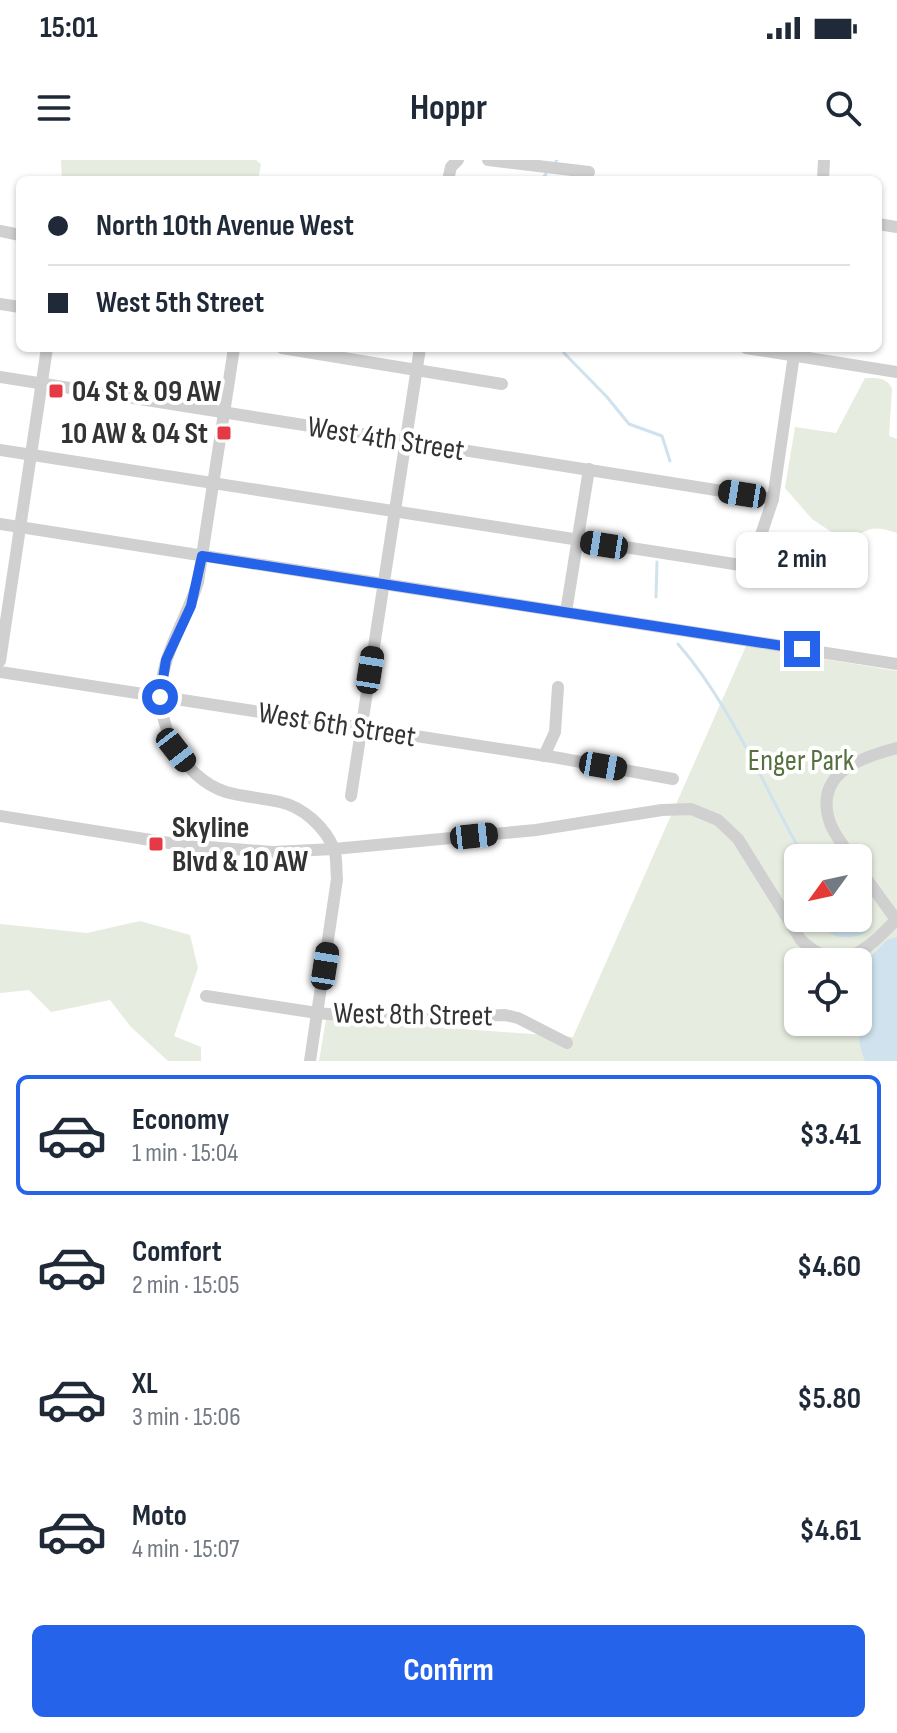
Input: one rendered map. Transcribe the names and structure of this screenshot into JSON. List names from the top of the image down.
{
  "streets": {
    "street": ["West 4th Street", "West 6th Street", "West 8th Street"]
  },
  "parks": ["Enger Park"],
  "places": {
    "transit": ["04 St & 09 AW", "10 AW & 04 St", "Skyline Blvd & 10 AW"]
  },
  "north": "bottom left",
  "page": {
    "status": "15:01",
    "header": "Hoppr",
    "banner": ["North 10th Avenue West", "West 5th Street"],
    "bubble": "2 min",
    "list": [
      {
        "name": "Economy",
        "note": "1 min · 15:04",
        "value": "$3.41"
      },
      {
        "name": "Comfort",
        "note": "2 min · 15:05",
        "value": "$4.60"
      },
      {
        "name": "XL",
        "note": "3 min · 15:06",
        "value": "$5.80"
      },
      {
        "name": "Moto",
        "note": "4 min · 15:07",
        "value": "$4.61"
      }
    ],
    "buttons": "Confirm"
  }
}
